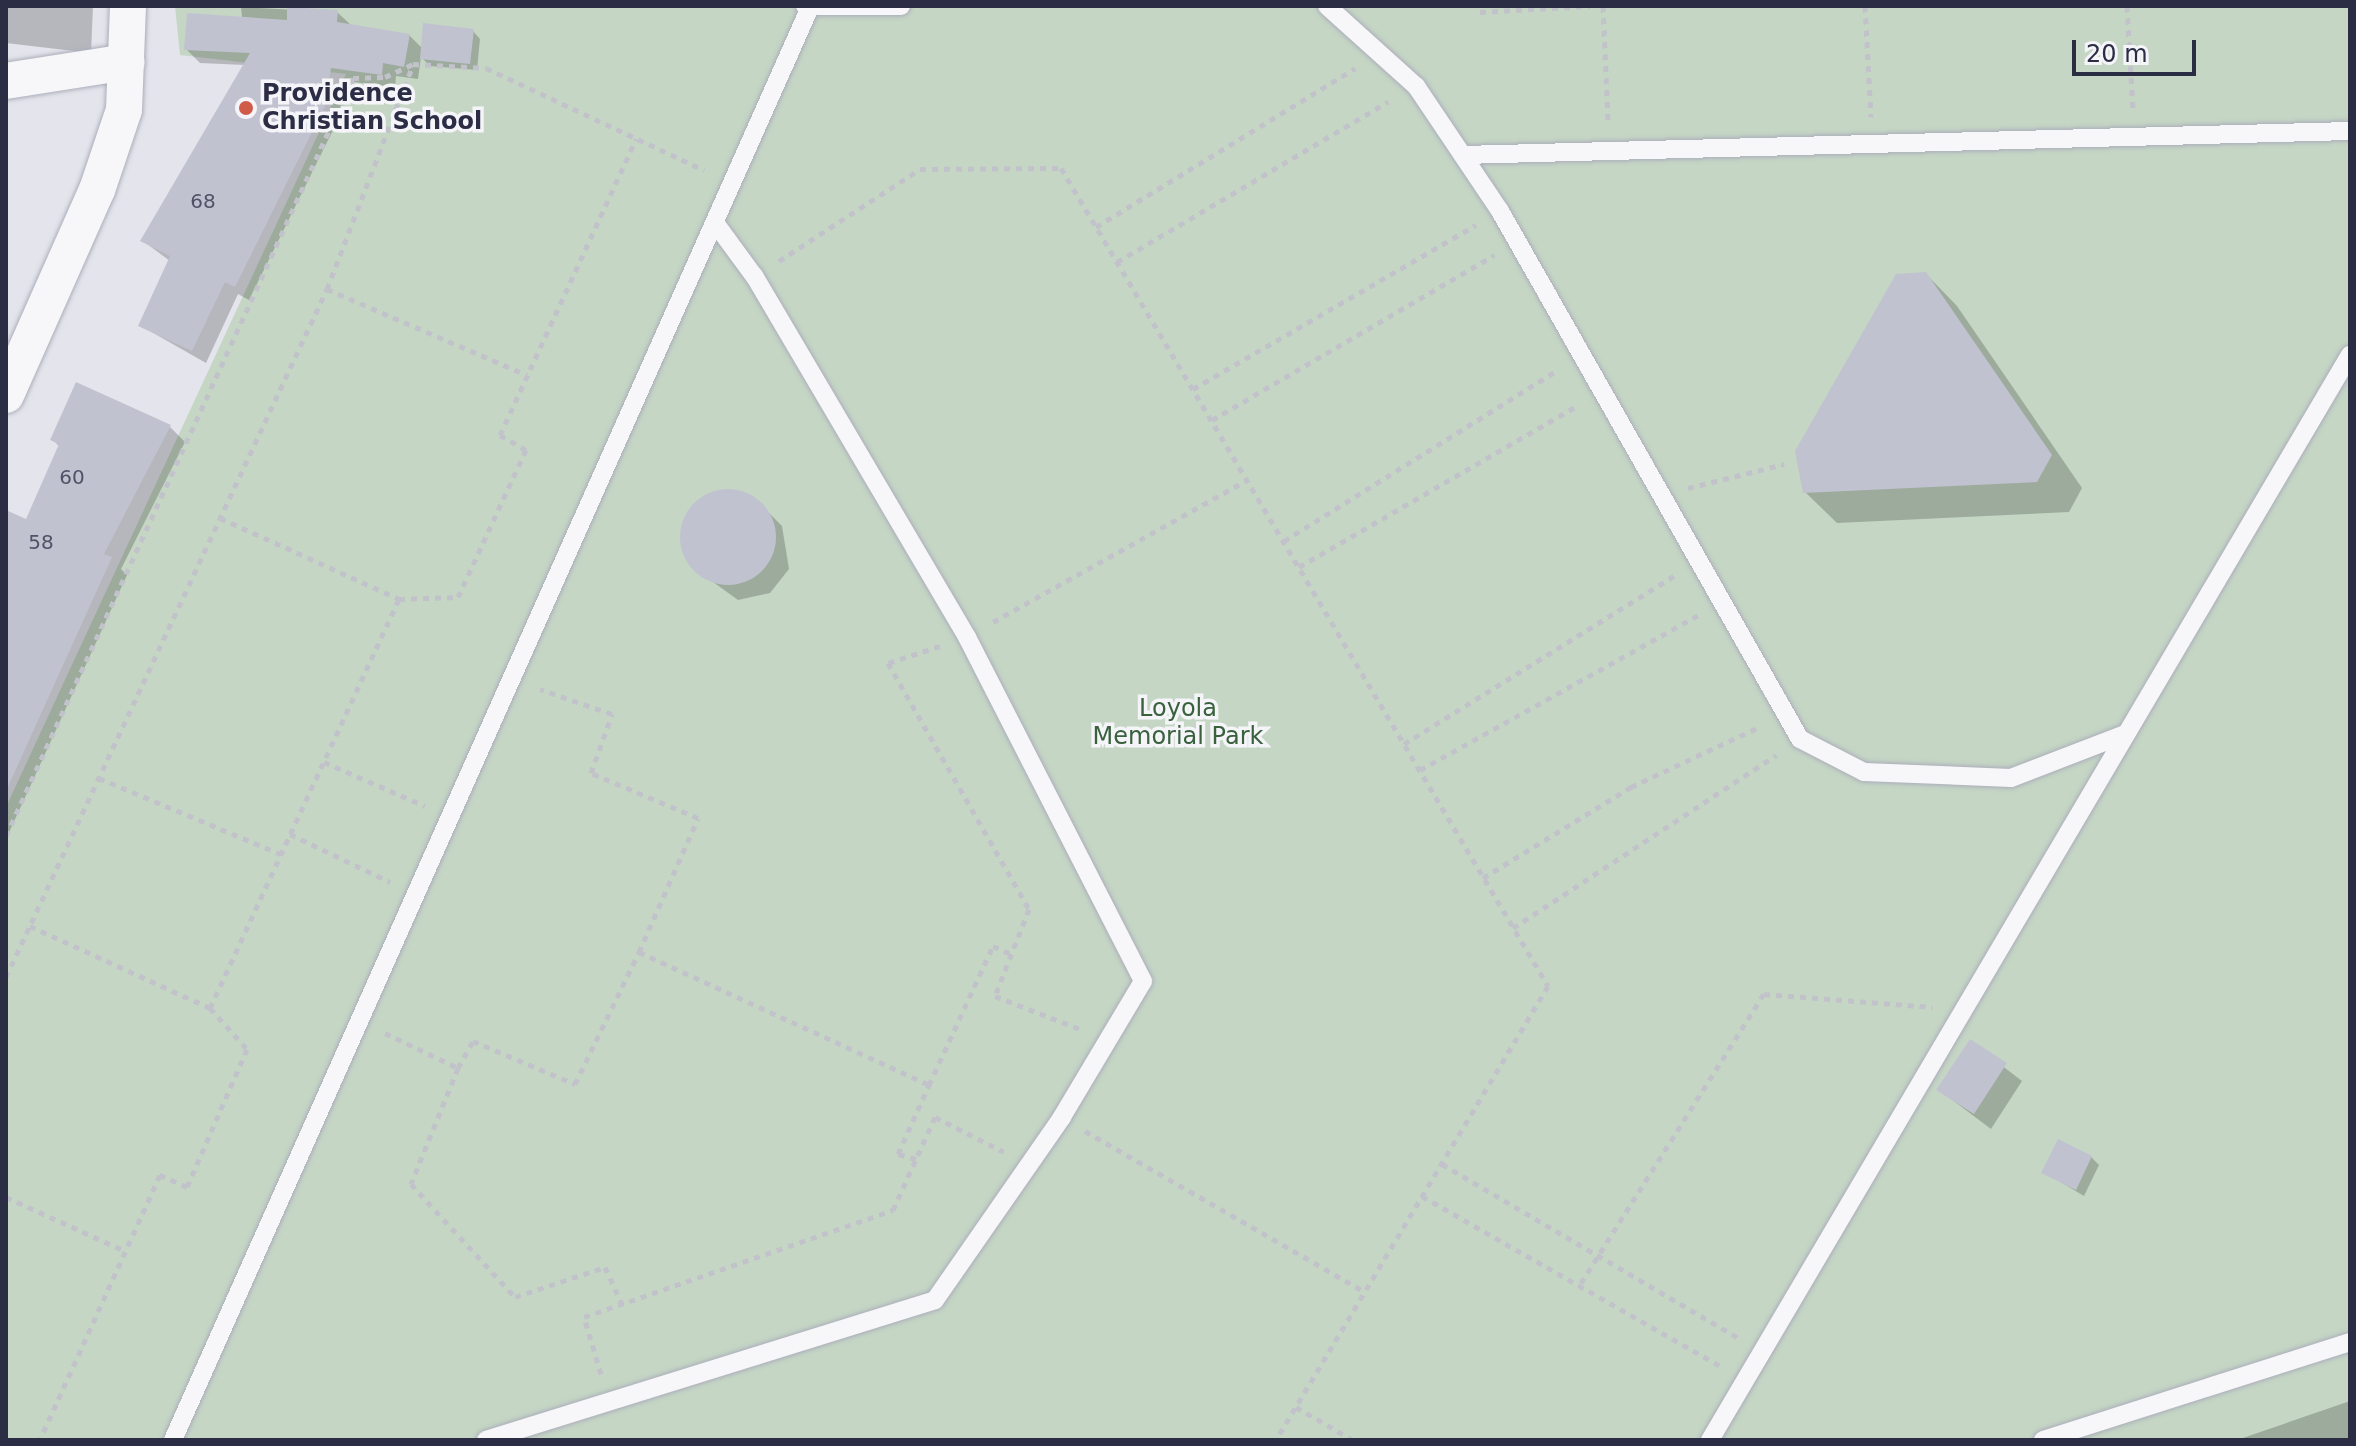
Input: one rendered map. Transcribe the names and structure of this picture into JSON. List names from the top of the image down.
{
  "parks": ["Loyola Memorial Park"],
  "places": ["Providence Christian School"],
  "house_numbers": ["68", "60", "58"],
  "scale_bar": "20 m"
}
